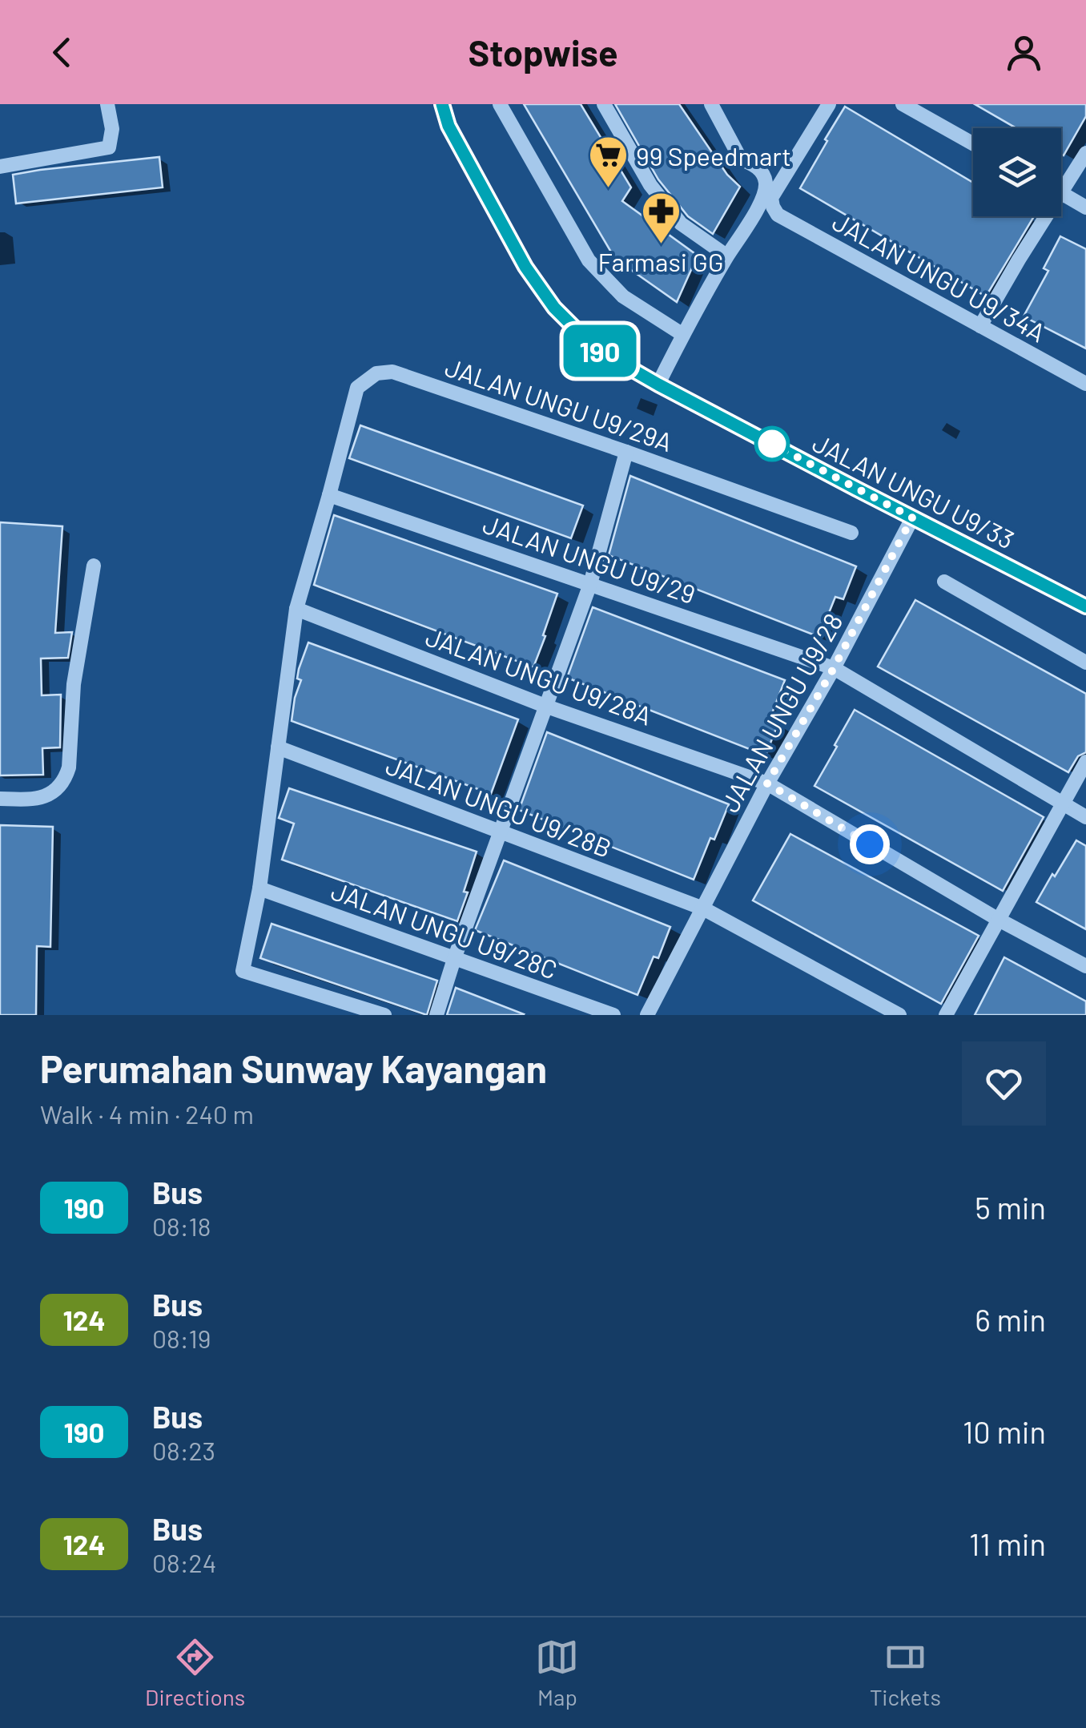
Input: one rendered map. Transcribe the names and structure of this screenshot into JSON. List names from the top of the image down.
{
  "streets": {
    "street": [
      "JALAN UNGU U9/34A",
      "JALAN UNGU U9/29A",
      "JALAN UNGU U9/33",
      "JALAN UNGU U9/29",
      "JALAN UNGU U9/28A",
      "JALAN UNGU U9/28",
      "JALAN UNGU U9/28B",
      "JALAN UNGU U9/28C"
    ]
  },
  "crossings": [
    ["JALAN UNGU U9/29A", "JALAN UNGU U9/29"],
    ["JALAN UNGU U9/29A", "JALAN UNGU U9/28A"],
    ["JALAN UNGU U9/29A", "JALAN UNGU U9/28B"],
    ["JALAN UNGU U9/29A", "JALAN UNGU U9/28C"],
    ["JALAN UNGU U9/33", "JALAN UNGU U9/28"],
    ["JALAN UNGU U9/29", "JALAN UNGU U9/28"],
    ["JALAN UNGU U9/28A", "JALAN UNGU U9/28"],
    ["JALAN UNGU U9/28", "JALAN UNGU U9/28B"]
  ],
  "places": {
    "supermarket": ["99 Speedmart"],
    "pharmacy": ["Farmasi GG"]
  },
  "lines": ["bus line 190"],
  "page": {
    "header": "Stopwise",
    "on_map": "190",
    "heading": ["Perumahan Sunway Kayangan", "Walk · 4 min · 240 m"],
    "list": [
      {
        "mark": "190",
        "name": "Bus",
        "note": "08:18",
        "value": "5 min"
      },
      {
        "mark": "124",
        "name": "Bus",
        "note": "08:19",
        "value": "6 min"
      },
      {
        "mark": "190",
        "name": "Bus",
        "note": "08:23",
        "value": "10 min"
      },
      {
        "mark": "124",
        "name": "Bus",
        "note": "08:24",
        "value": "11 min"
      }
    ],
    "tabs": ["Directions", "Map", "Tickets"]
  }
}
